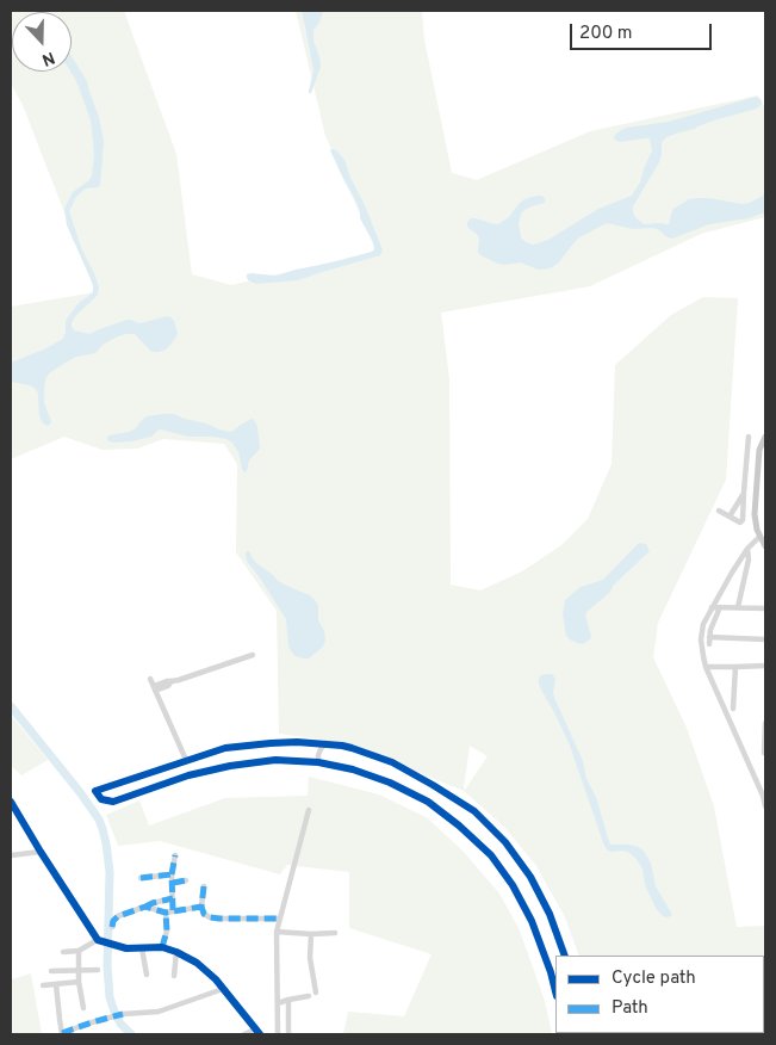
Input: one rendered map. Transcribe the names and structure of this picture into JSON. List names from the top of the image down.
{
  "legend": ["Cycle path", "Path"],
  "scale_bar": "200 m",
  "north": "bottom"
}
